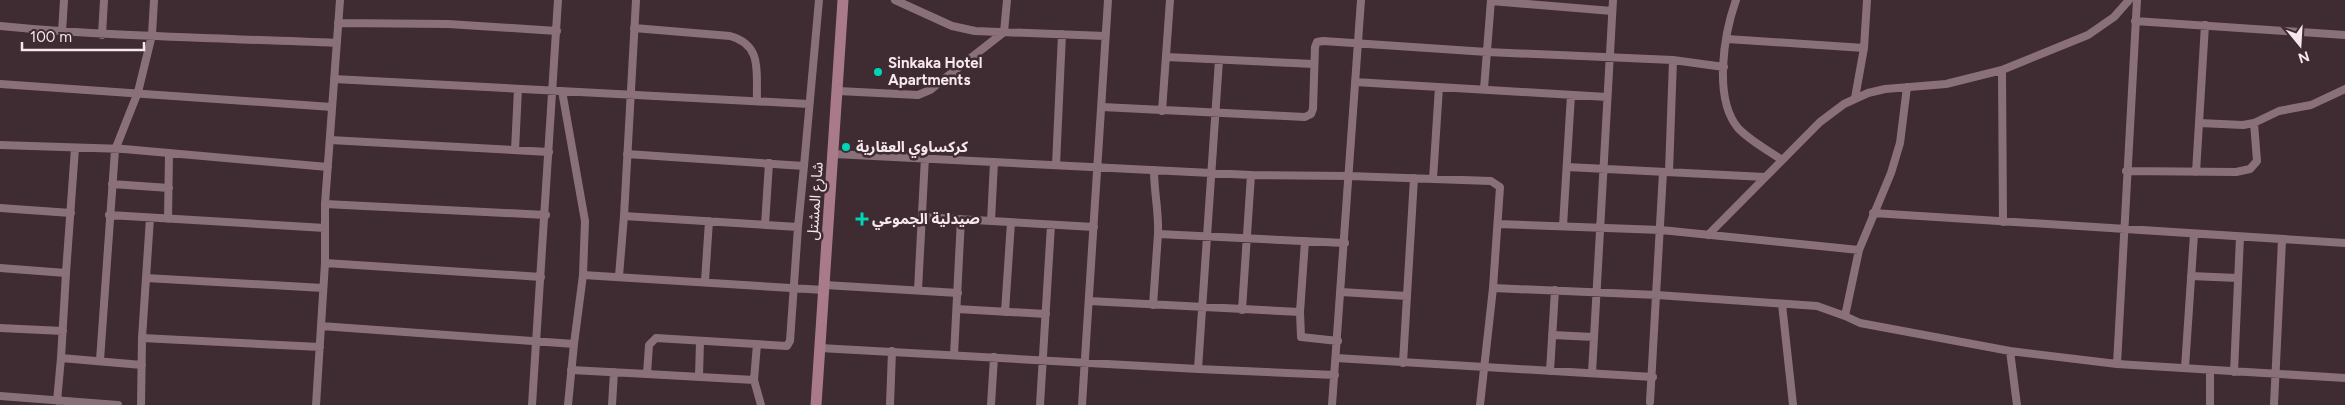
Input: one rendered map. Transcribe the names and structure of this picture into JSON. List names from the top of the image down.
{
  "streets": {
    "street": ["شارع المشتل"]
  },
  "places": {
    "other": ["Sinkaka Hotel Apartments", "كركساوي العقارية"],
    "health": ["صيدلية الجموعي"]
  },
  "scale_bar": "100 m",
  "north": "bottom"
}
